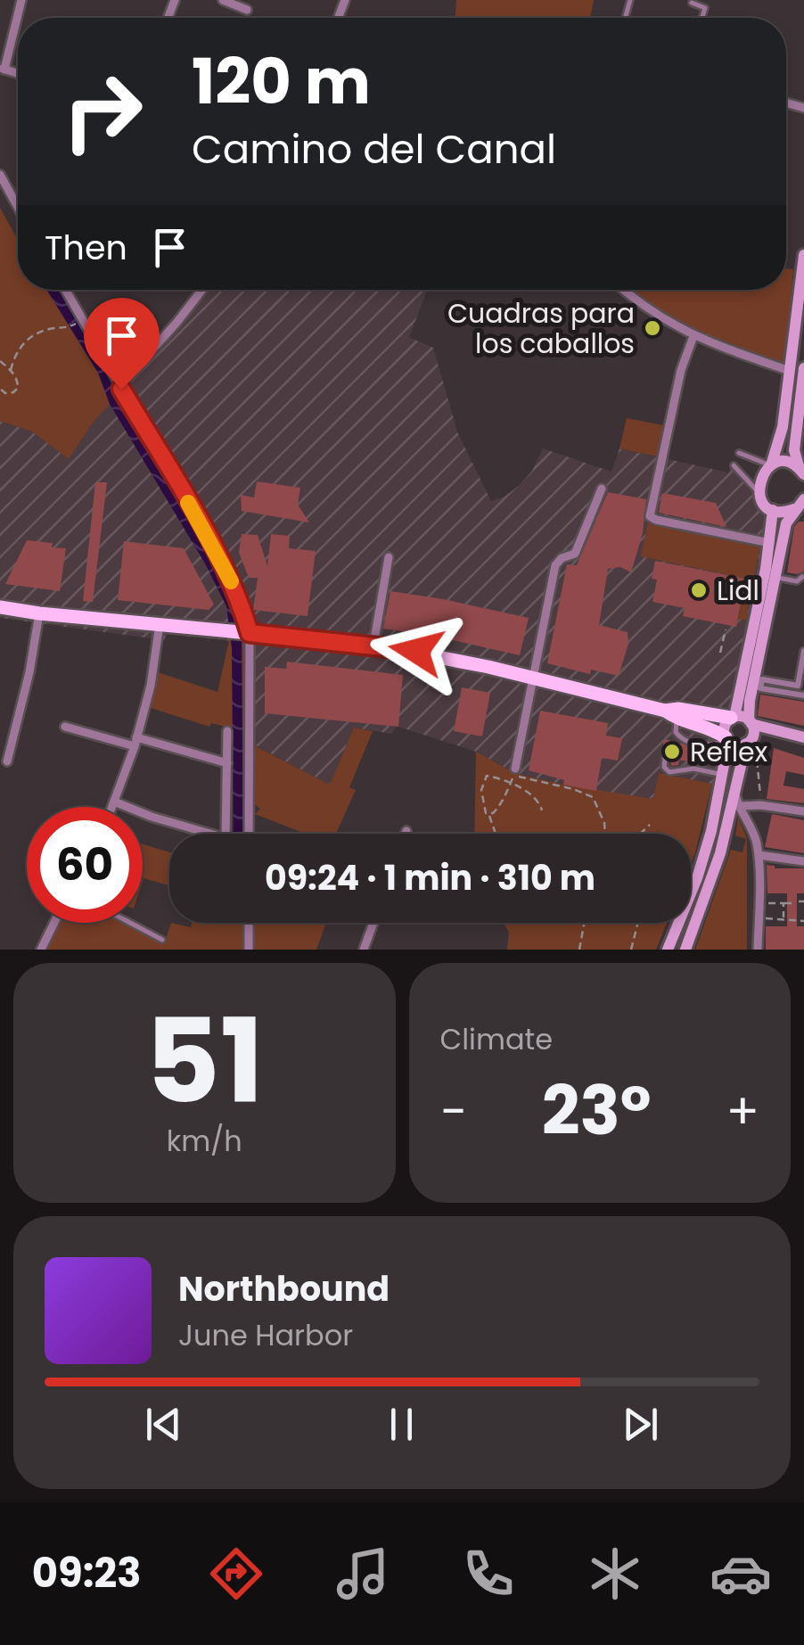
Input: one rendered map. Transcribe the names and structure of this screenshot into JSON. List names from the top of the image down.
{
  "places": ["Cuadras para los caballos", "Lidl", "Reflex"],
  "page": {
    "turn": ["120 m", "Camino del Canal"],
    "then": "Then",
    "limit": "60",
    "trip": "09:24 · 1 min · 310 m",
    "tile": [
      ["51", "km/h"],
      "Climate"
    ],
    "heat": ["−", "23°", "+"],
    "song": ["Northbound", "June Harbor"],
    "tabs": "09:23"
  }
}
